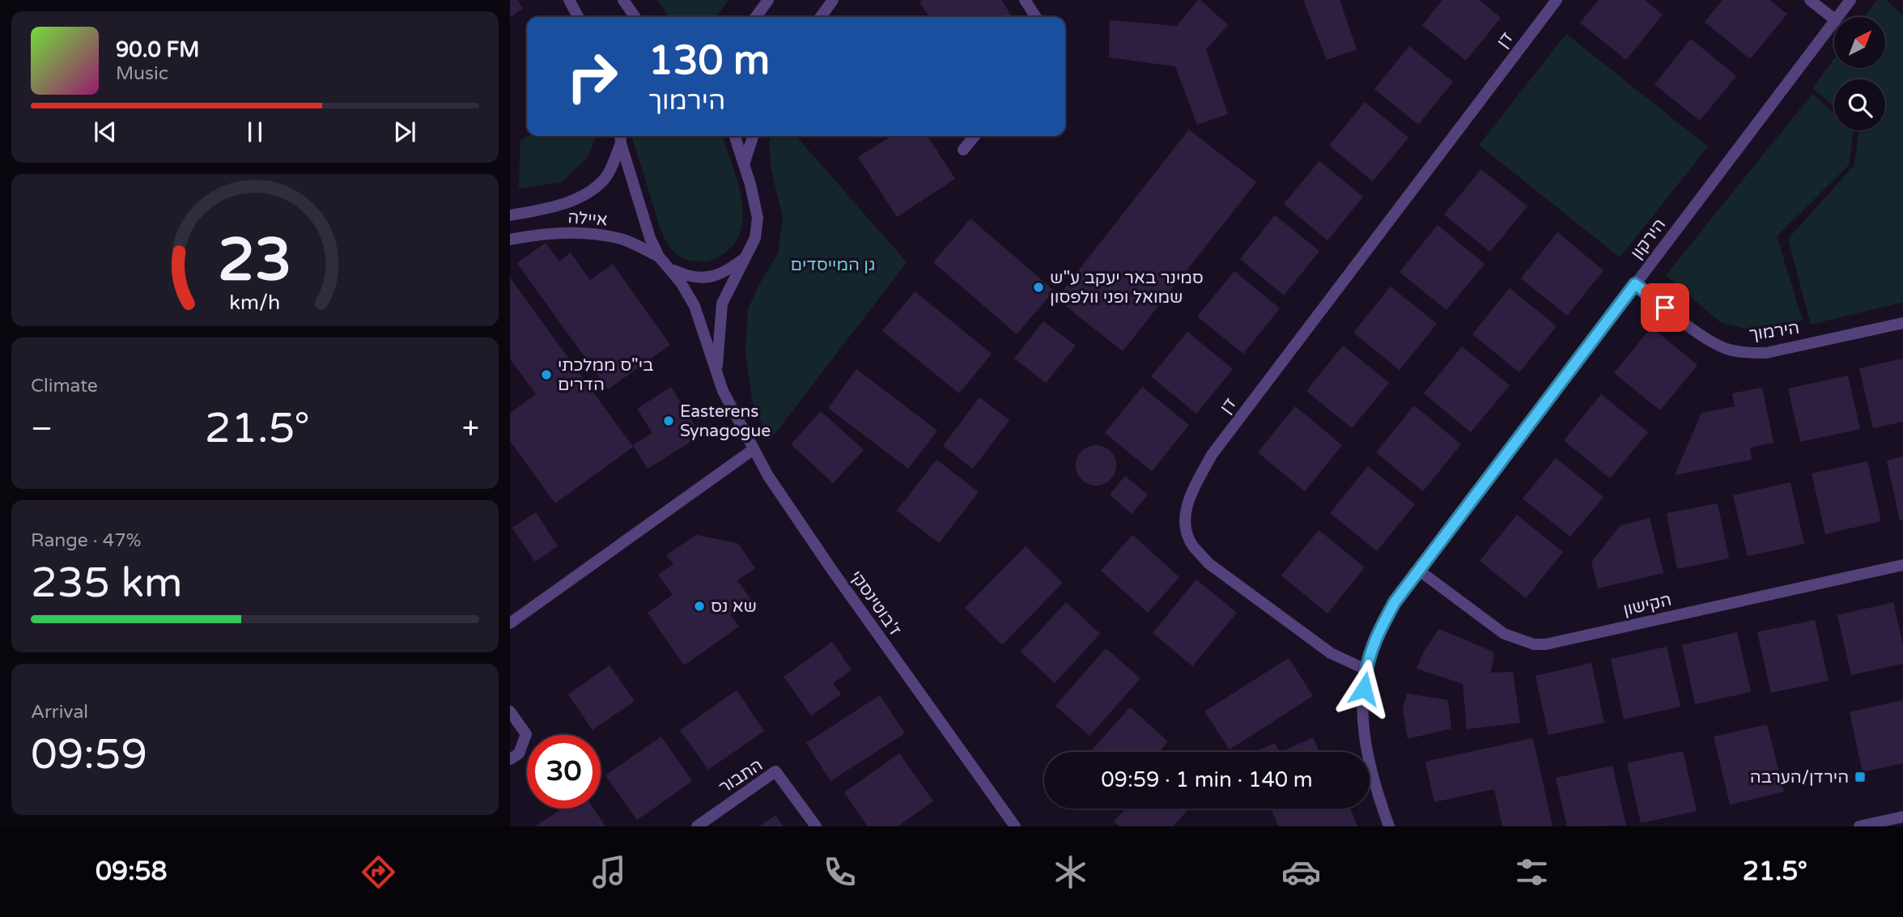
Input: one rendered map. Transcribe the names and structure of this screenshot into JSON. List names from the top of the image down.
{
  "streets": {
    "street": [
      "דן",
      "איילה",
      "הירקון",
      "הירמוך",
      "ז'בוטינסקי",
      "הקישון",
      "התבור"
    ]
  },
  "crossings": [
    ["דן", "הירקון"],
    ["איילה", "ז'בוטינסקי"],
    ["הירקון", "הירמוך"],
    ["הירקון", "הקישון"]
  ],
  "parks": ["גן המייסדים"],
  "places": {
    "other": [
      "סמינר באר יעקב ע\"ש שמואל ופני וולפסון",
      "בי\"ס ממלכתי הדרים",
      "Easterens Synagogue",
      "שא נס"
    ],
    "transit": ["הירדן/הערבה"]
  },
  "north": "top right",
  "page": {
    "turn": ["130 m", "הירמוך"],
    "song": ["90.0 FM", "Music"],
    "tile": [
      "Climate",
      ["Range · 47%", "235 km"],
      ["Arrival", "09:59"]
    ],
    "heat": ["−", "21.5°", "+"],
    "limit": "30",
    "trip": "09:59 · 1 min · 140 m",
    "tabs": ["09:58", "21.5°"],
    "gauge": ["23", "km/h"]
  }
}
